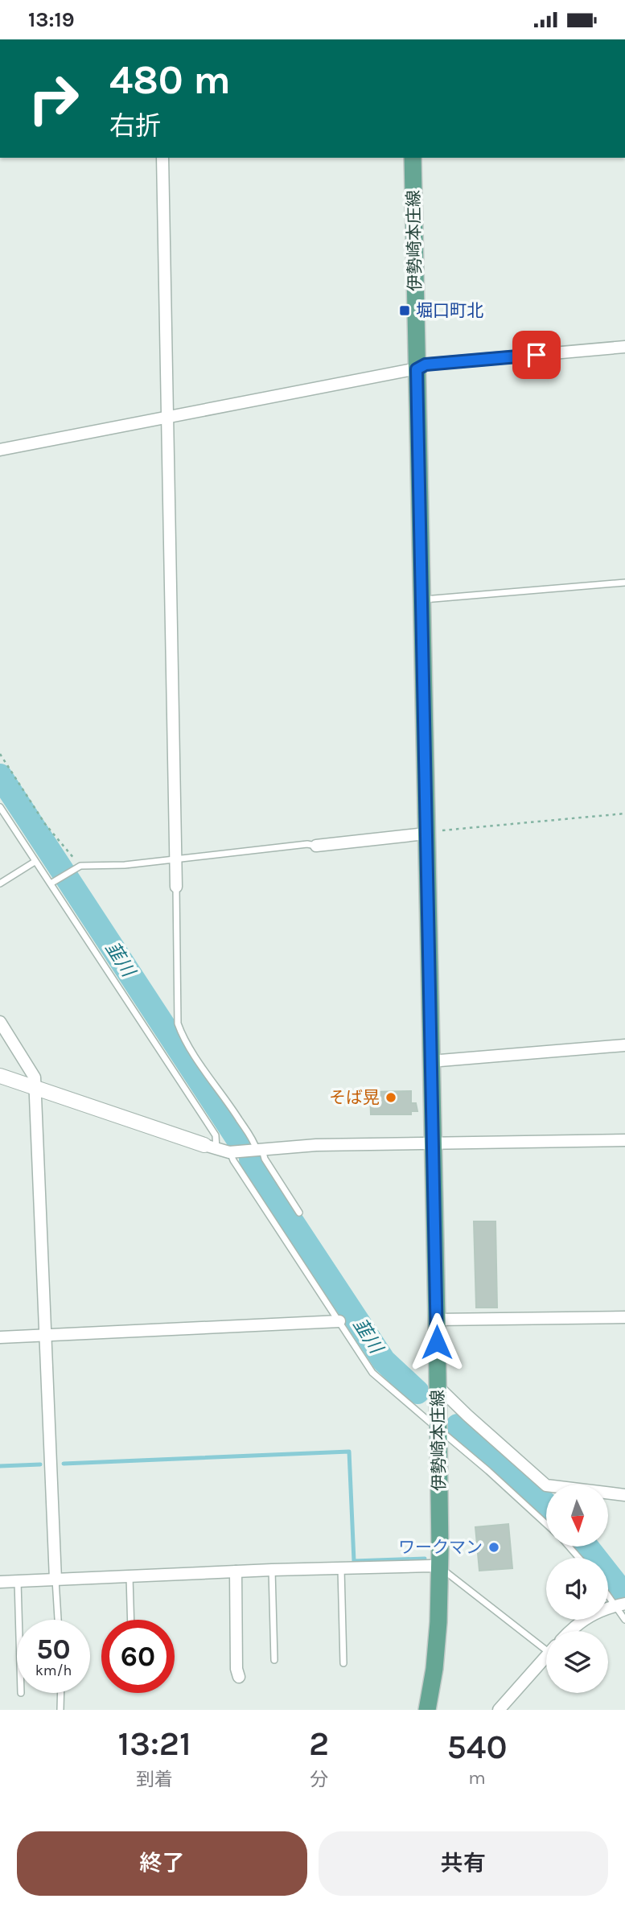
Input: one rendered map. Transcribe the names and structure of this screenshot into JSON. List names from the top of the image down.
{
  "streets": {
    "main road": ["伊勢崎本庄線"]
  },
  "water": ["韮川"],
  "places": {
    "transit": ["堀口町北"],
    "other": ["そば晃", "ワークマン"]
  },
  "north": "bottom",
  "page": {
    "status": "13:19",
    "turn": ["480 m", "右折"],
    "speed": "50 km/h",
    "limit": "60",
    "eta": [
      "13:21",
      "到着",
      "2",
      "分",
      "540",
      "m"
    ],
    "buttons": ["終了", "共有"]
  }
}
